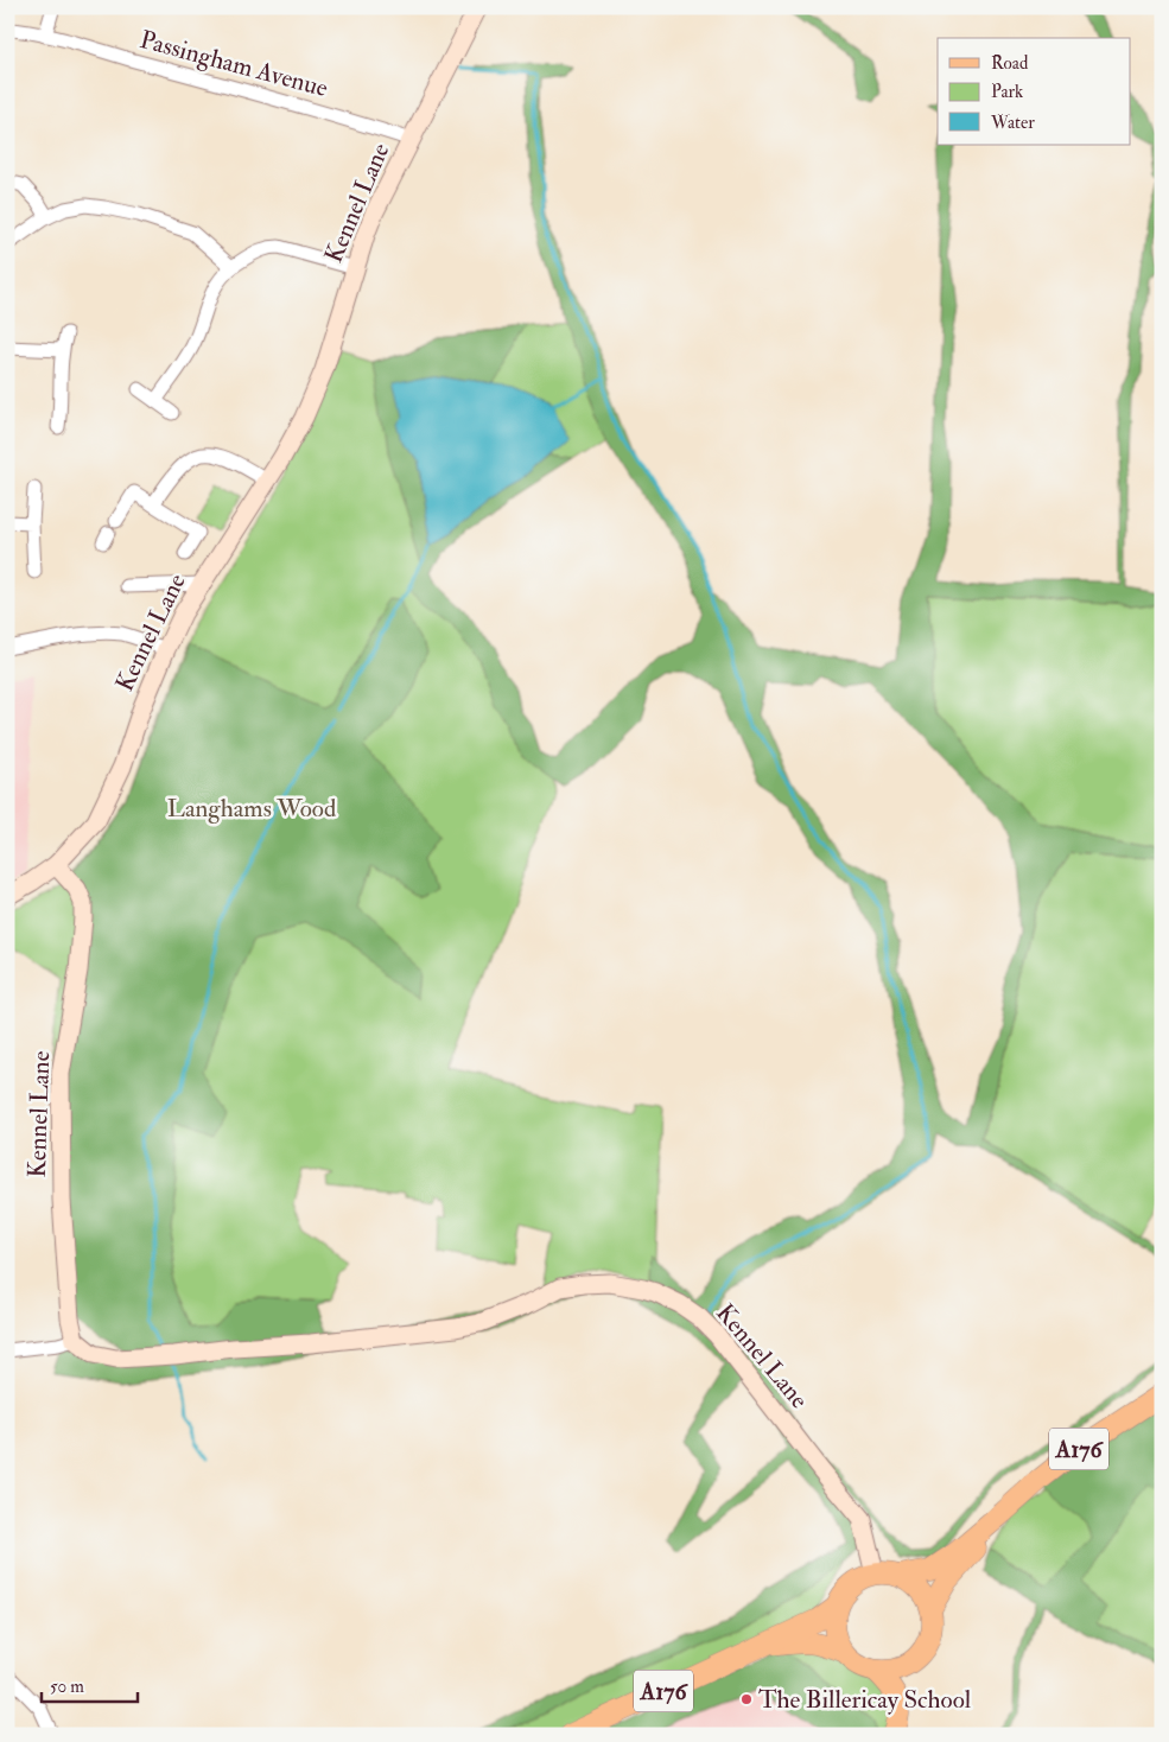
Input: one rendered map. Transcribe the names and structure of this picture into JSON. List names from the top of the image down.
{
  "streets": {
    "main road": ["A176"],
    "street": ["Passingham Avenue", "Kennel Lane"]
  },
  "crossings": [
    ["Passingham Avenue", "Kennel Lane"],
    ["Kennel Lane", "A176"]
  ],
  "parks": ["Langhams Wood"],
  "places": ["The Billericay School"],
  "legend": ["Road", "Park", "Water"],
  "scale_bar": "50 m"
}
